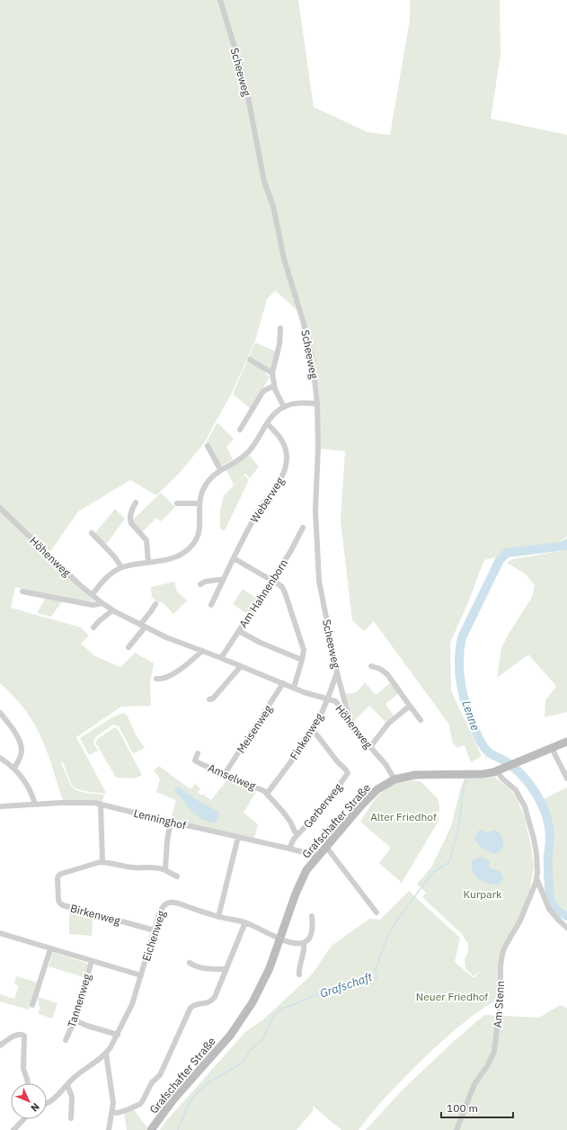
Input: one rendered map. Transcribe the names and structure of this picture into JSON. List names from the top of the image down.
{
  "streets": {
    "street": [
      "Scheeweg",
      "Weberweg",
      "Höhenweg",
      "Am Hahnenborn",
      "Meisenweg",
      "Finkenweg",
      "Amselweg",
      "Gerberweg",
      "Lenninghof",
      "Grafschafter Straße",
      "Birkenweg",
      "Eichenweg",
      "Tannenweg",
      "Am Stenn"
    ]
  },
  "crossings": [
    ["Scheeweg", "Höhenweg"],
    ["Scheeweg", "Finkenweg"],
    ["Höhenweg", "Am Hahnenborn"],
    ["Höhenweg", "Meisenweg"],
    ["Höhenweg", "Finkenweg"],
    ["Höhenweg", "Grafschafter Straße"],
    ["Meisenweg", "Amselweg"],
    ["Finkenweg", "Amselweg"],
    ["Finkenweg", "Gerberweg"],
    ["Amselweg", "Gerberweg"],
    ["Gerberweg", "Lenninghof"],
    ["Lenninghof", "Grafschafter Straße"],
    ["Grafschafter Straße", "Eichenweg"],
    ["Grafschafter Straße", "Am Stenn"],
    ["Birkenweg", "Eichenweg"],
    ["Eichenweg", "Tannenweg"]
  ],
  "water": ["Lenne", "Grafschaft"],
  "parks": ["Alter Friedhof", "Kurpark", "Neuer Friedhof"],
  "scale_bar": "100 m",
  "north": "bottom right"
}
